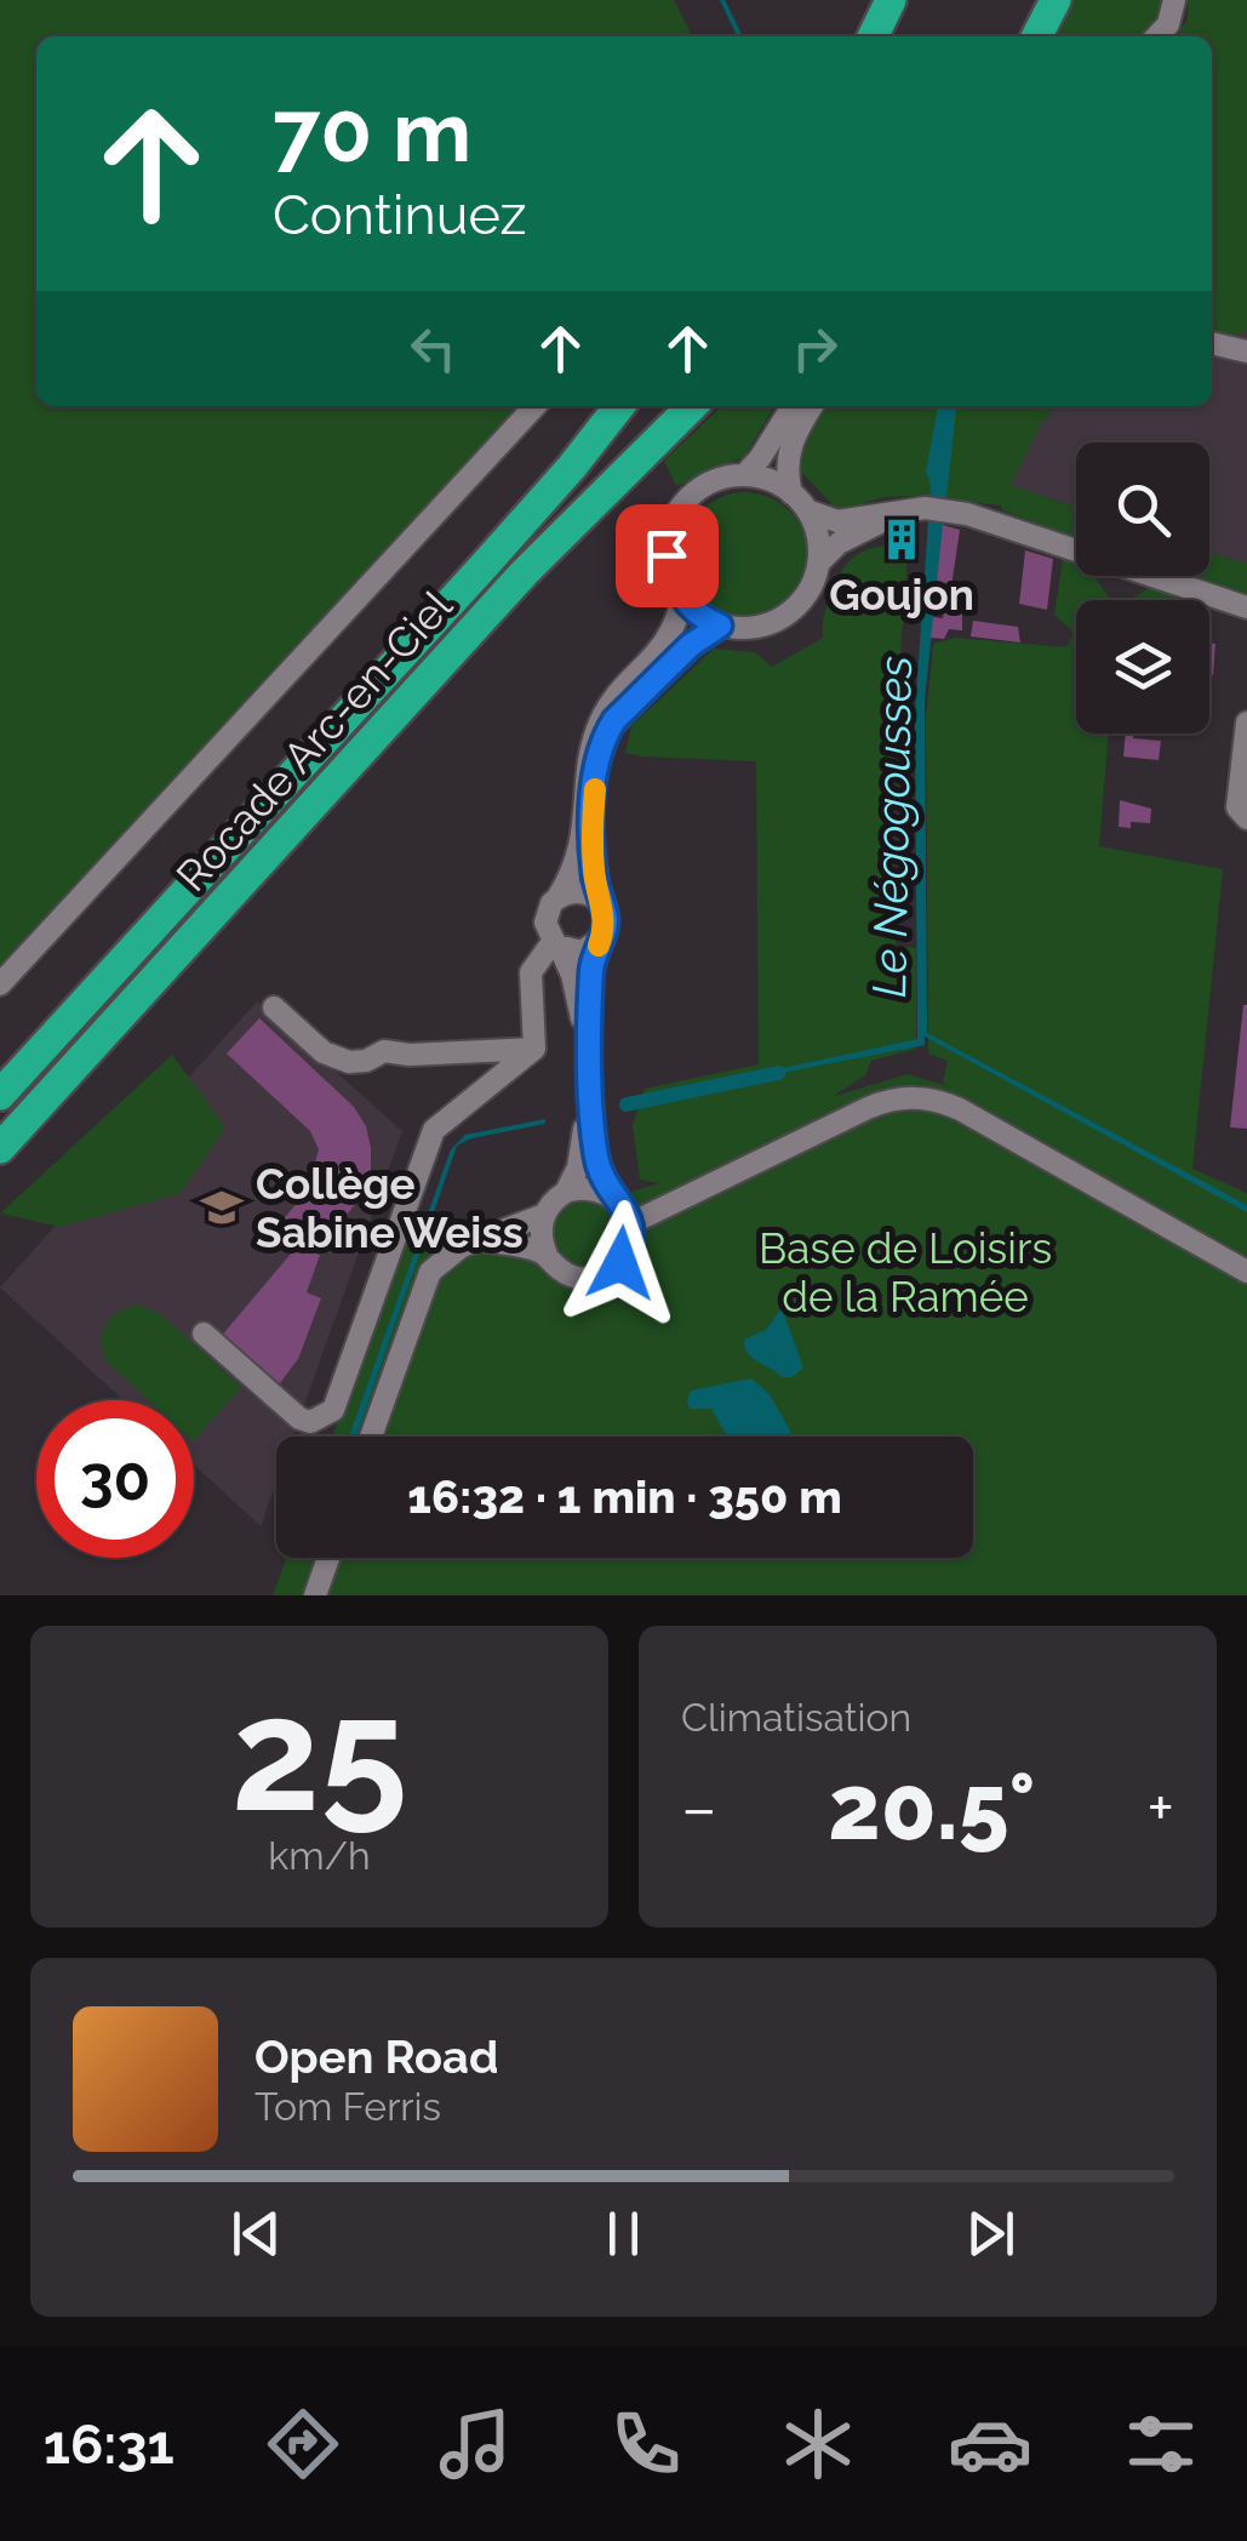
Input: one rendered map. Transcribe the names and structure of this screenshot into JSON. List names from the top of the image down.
{
  "streets": {
    "highway": ["Rocade Arc-en-Ciel"]
  },
  "water": ["Le Négogousses"],
  "parks": ["Base de Loisirs de la Ramée"],
  "places": {
    "building": ["Goujon"],
    "school or university": ["Collège Sabine Weiss"]
  },
  "page": {
    "turn": ["70 m", "Continuez"],
    "limit": "30",
    "trip": "16:32 · 1 min · 350 m",
    "tile": [
      ["25", "km/h"],
      "Climatisation"
    ],
    "heat": ["−", "20.5°", "+"],
    "song": ["Open Road", "Tom Ferris"],
    "tabs": "16:31"
  }
}
